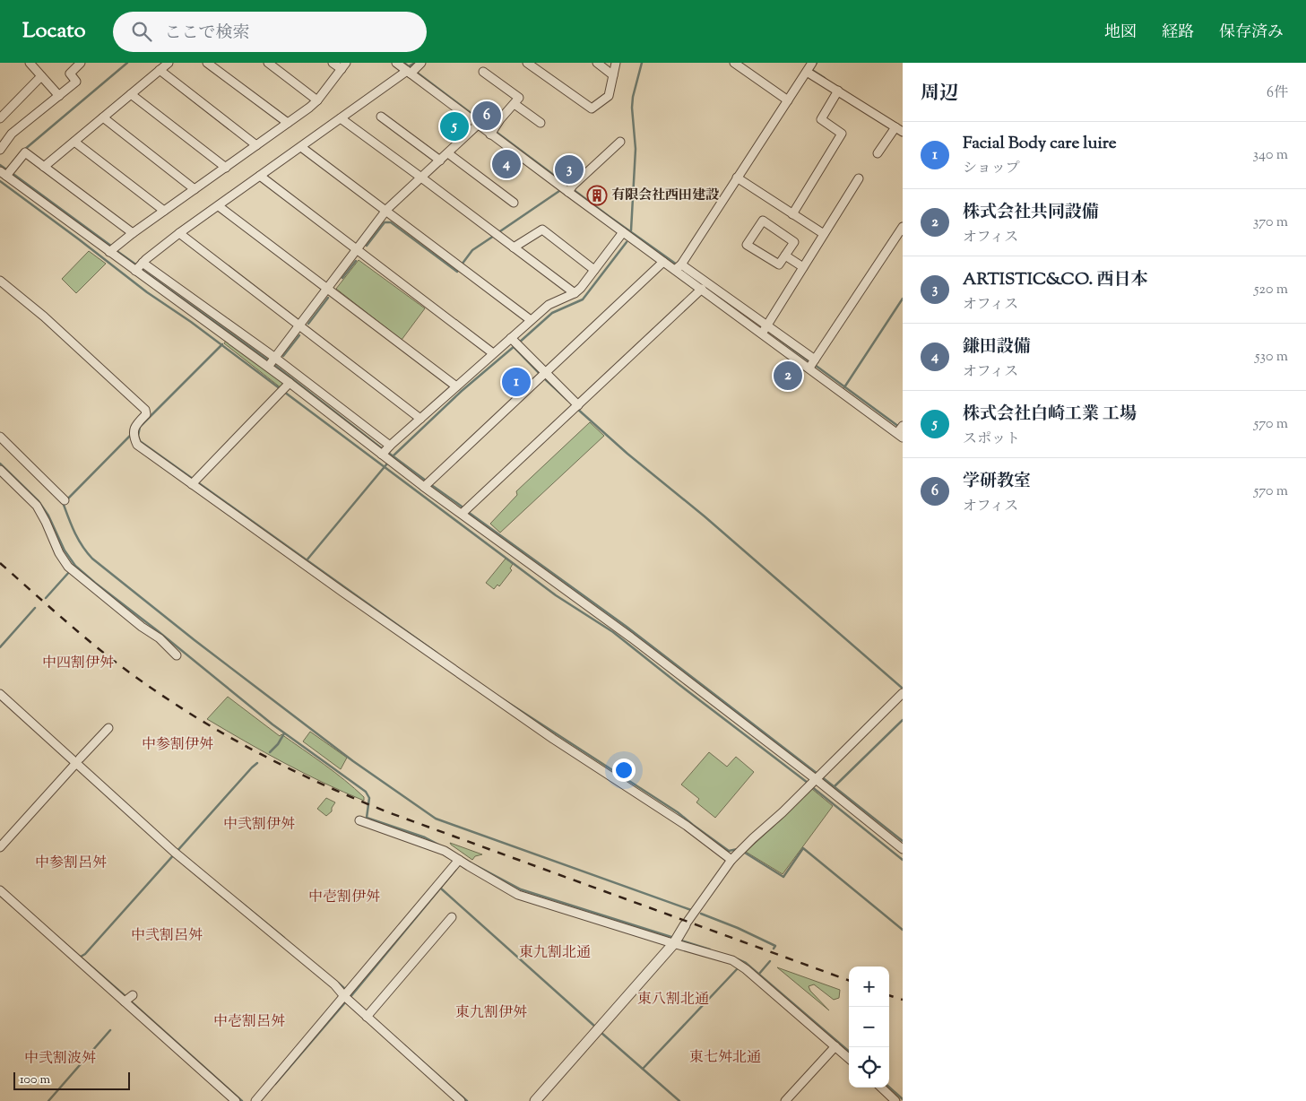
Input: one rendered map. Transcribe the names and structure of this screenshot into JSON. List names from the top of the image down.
{
  "districts": [
    "中四割伊舛",
    "中参割伊舛",
    "中弐割伊舛",
    "中参割呂舛",
    "中壱割伊舛",
    "中弐割呂舛",
    "東九割北通",
    "東八割北通",
    "東九割伊舛",
    "中壱割呂舛",
    "東七舛北通",
    "中弐割波舛"
  ],
  "places": {
    "building": ["有限会社西田建設"]
  },
  "scale_bar": "100 m",
  "page": {
    "header": "Locato",
    "search": "ここで検索",
    "nav": ["地図", "経路", "保存済み"],
    "heading": ["周辺", "6件"],
    "pins": [
      "6",
      "5",
      "4",
      "3",
      "2",
      "1"
    ],
    "list": [
      {
        "mark": "1",
        "name": "Facial Body care luire",
        "note": "ショップ",
        "value": "340 m"
      },
      {
        "mark": "2",
        "name": "株式会社共同設備",
        "note": "オフィス",
        "value": "370 m"
      },
      {
        "mark": "3",
        "name": "ARTISTIC&CO. 西日本",
        "note": "オフィス",
        "value": "520 m"
      },
      {
        "mark": "4",
        "name": "鎌田設備",
        "note": "オフィス",
        "value": "530 m"
      },
      {
        "mark": "5",
        "name": "株式会社白崎工業 工場",
        "note": "スポット",
        "value": "570 m"
      },
      {
        "mark": "6",
        "name": "学研教室",
        "note": "オフィス",
        "value": "570 m"
      }
    ],
    "map_buttons": ["+", "−"],
    "scale": "100 m"
  }
}
